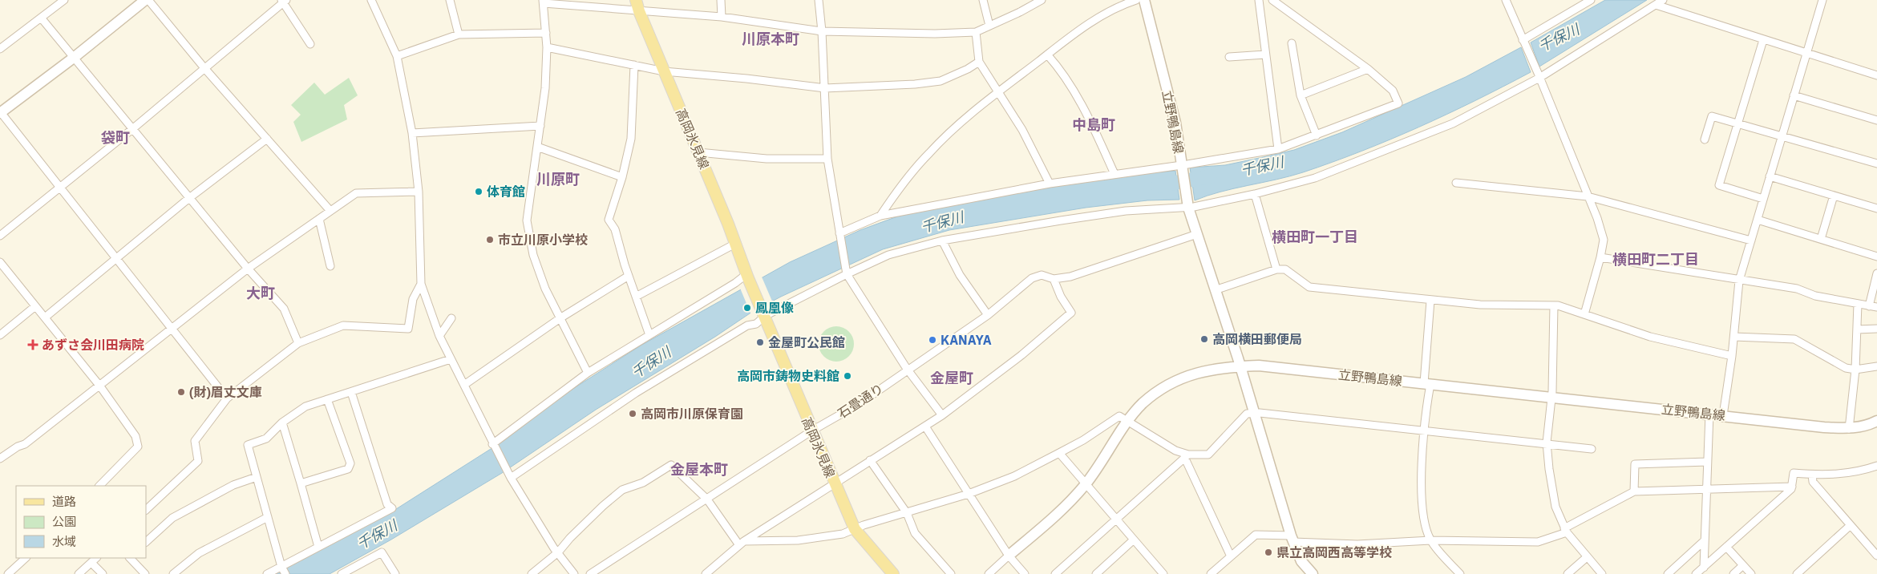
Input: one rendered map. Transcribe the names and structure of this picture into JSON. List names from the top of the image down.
{
  "streets": {
    "main road": ["立野鴨島線", "高岡氷見線"],
    "street": ["石畳通り"]
  },
  "crossings": [
    ["立野鴨島線", "石畳通り"],
    ["高岡氷見線", "石畳通り"]
  ],
  "districts": [
    "川原本町",
    "中島町",
    "袋町",
    "川原町",
    "横田町一丁目",
    "横田町二丁目",
    "大町",
    "金屋町",
    "金屋本町"
  ],
  "water": ["千保川"],
  "places": {
    "other": [
      "体育館",
      "市立川原小学校",
      "鳳凰像",
      "高岡横田郵便局",
      "KANAYA",
      "金屋町公民館",
      "高岡市鋳物史料館",
      "(財)眉丈文庫",
      "高岡市川原保育園",
      "県立高岡西高等学校"
    ],
    "health": ["あずさ会川田病院"]
  },
  "legend": ["道路", "公園", "水域"]
}
